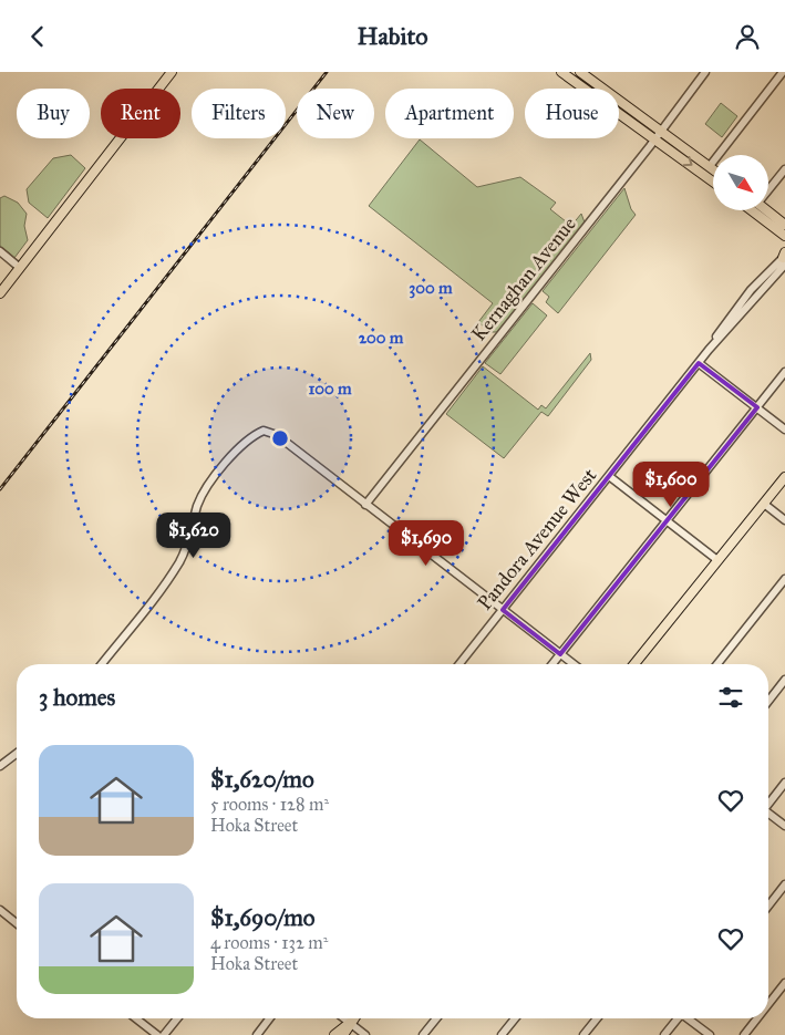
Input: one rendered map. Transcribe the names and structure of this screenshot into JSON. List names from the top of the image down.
{
  "streets": {
    "street": ["Kernaghan Avenue", "Pandora Avenue West"]
  },
  "north": "bottom right",
  "page": {
    "header": "Habito",
    "chip": [
      "Buy",
      "Rent",
      "Filters",
      "New",
      "Apartment",
      "House"
    ],
    "price": ["$1,600", "$1,620", "$1,690"],
    "heading": "3 homes",
    "list": [
      {
        "name": "$1,620/mo",
        "note": "5 rooms · 128 m² · Hoka Street"
      },
      {
        "name": "$1,690/mo",
        "note": "4 rooms · 132 m² · Hoka Street"
      }
    ]
  },
  "rings": ["300 m", "200 m", "100 m"]
}
